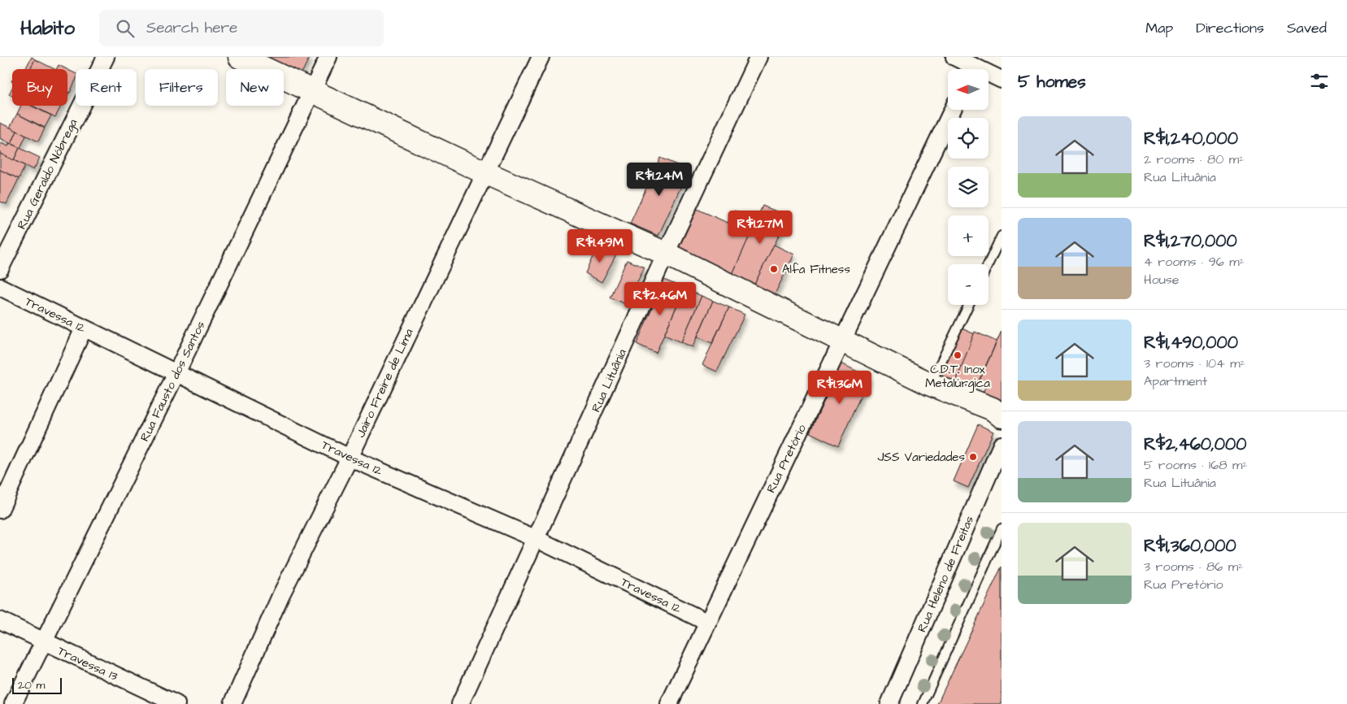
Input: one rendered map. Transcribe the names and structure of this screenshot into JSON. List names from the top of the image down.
{
  "streets": {
    "street": [
      "Rua Geraldo Nóbrega",
      "Travessa 12",
      "Rua Lituânia",
      "Rua Fausto dos Santos",
      "Jairo Freire de Lima",
      "Rua Pretório",
      "Rua Heleno de Freitas",
      "Travessa 13"
    ]
  },
  "crossings": [
    ["Travessa 12", "Rua Lituânia"],
    ["Travessa 12", "Rua Fausto dos Santos"],
    ["Travessa 12", "Jairo Freire de Lima"],
    ["Travessa 12", "Rua Pretório"],
    ["Rua Fausto dos Santos", "Travessa 13"]
  ],
  "places": ["Alfa Fitness", "C.D.T. Inox Metalúrgica", "JSS Variedades"],
  "scale_bar": "20 m",
  "north": "left",
  "page": {
    "header": "Habito",
    "search": "Search here",
    "nav": ["Map", "Directions", "Saved"],
    "heading": "5 homes",
    "map_buttons": ["+", "−"],
    "chip": [
      "Buy",
      "Rent",
      "Filters",
      "New"
    ],
    "list": [
      {
        "name": "R$1,240,000",
        "note": "2 rooms · 80 m² · Rua Lituânia"
      },
      {
        "name": "R$1,270,000",
        "note": "4 rooms · 96 m² · House"
      },
      {
        "name": "R$1,490,000",
        "note": "3 rooms · 104 m² · Apartment"
      },
      {
        "name": "R$2,460,000",
        "note": "5 rooms · 168 m² · Rua Lituânia"
      },
      {
        "name": "R$1,360,000",
        "note": "3 rooms · 86 m² · Rua Pretório"
      }
    ],
    "price": [
      "R$1.24M",
      "R$1.27M",
      "R$1.49M",
      "R$2.46M",
      "R$1.36M"
    ],
    "scale": "20 m"
  }
}
